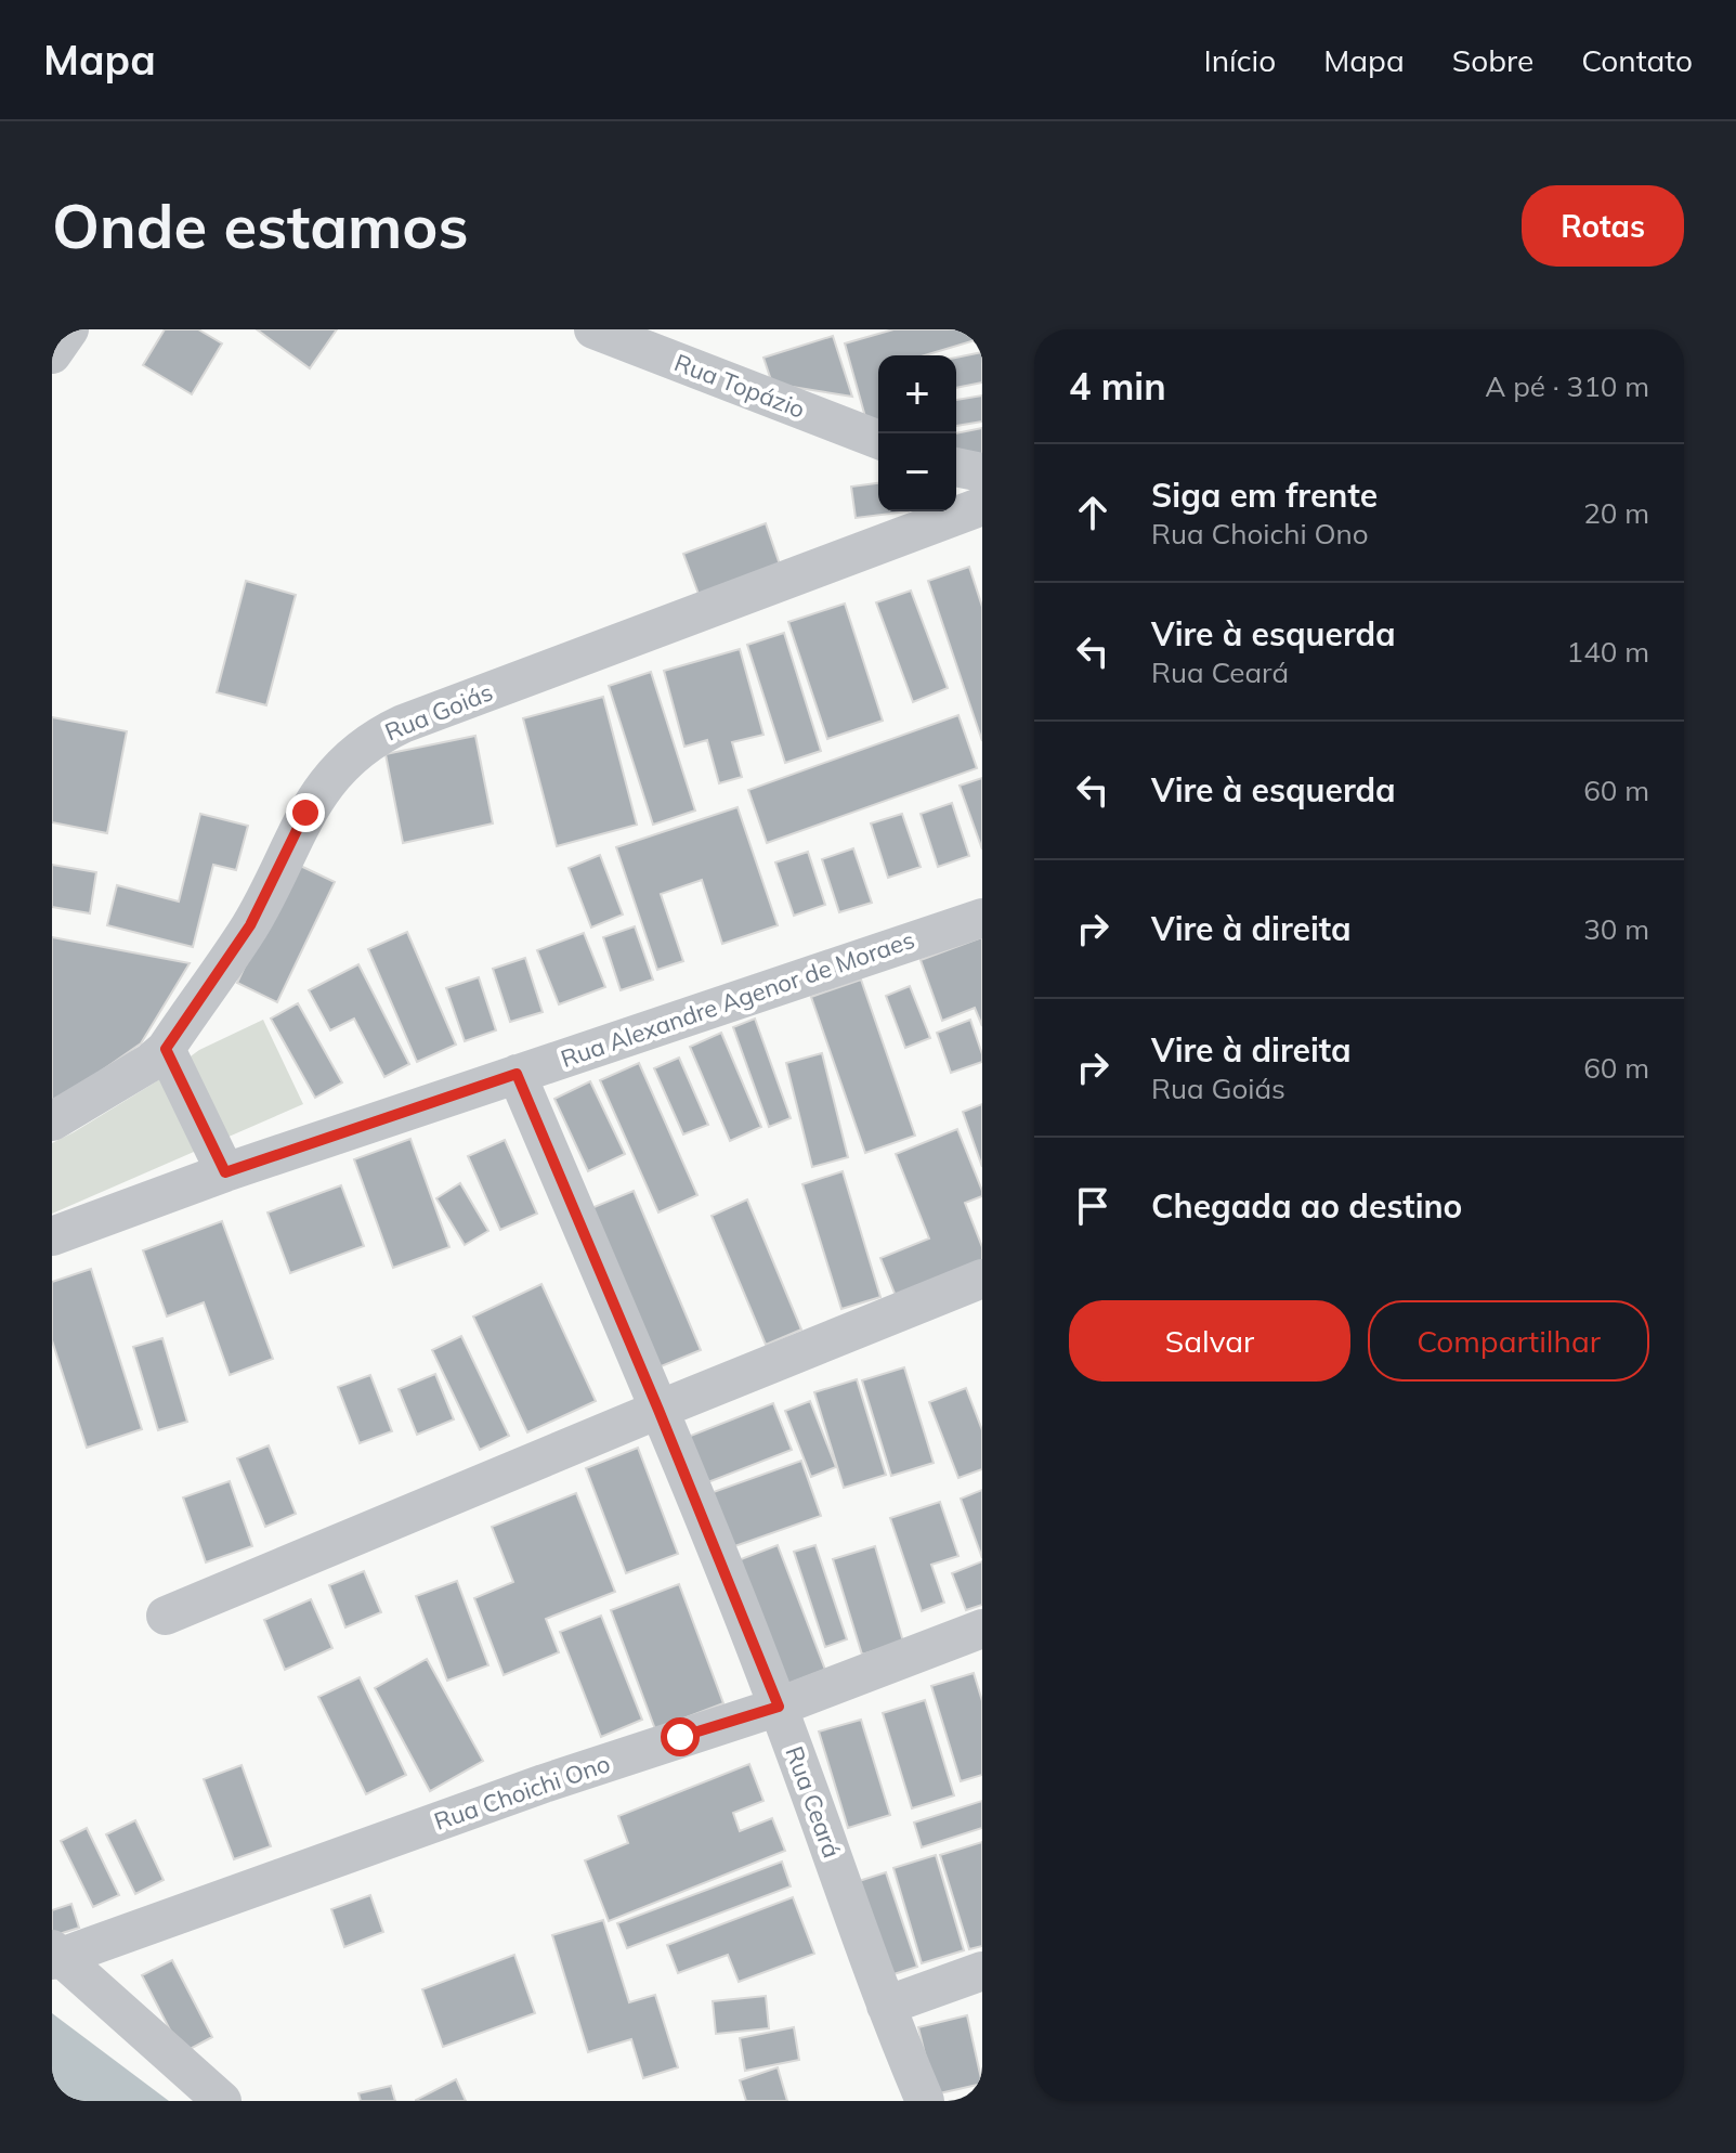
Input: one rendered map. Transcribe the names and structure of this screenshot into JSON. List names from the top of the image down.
{
  "streets": {
    "street": [
      "Rua Topázio",
      "Rua Goiás",
      "Rua Alexandre Agenor de Moraes",
      "Rua Choichi Ono",
      "Rua Ceará"
    ]
  },
  "crossings": [
    ["Rua Alexandre Agenor de Moraes", "Rua Ceará"],
    ["Rua Choichi Ono", "Rua Ceará"]
  ],
  "page": {
    "header": "Mapa",
    "nav": [
      "Início",
      "Mapa",
      "Sobre",
      "Contato"
    ],
    "buttons": [
      "Rotas",
      ["Salvar", "Compartilhar"]
    ],
    "title": "Onde estamos",
    "heading": ["4 min", "A pé · 310 m"],
    "map_buttons": ["+", "−"],
    "list": [
      ["Siga em frente", "Rua Choichi Ono", "20 m"],
      ["Vire à esquerda", "Rua Ceará", "140 m"],
      ["Vire à esquerda", "60 m"],
      ["Vire à direita", "30 m"],
      ["Vire à direita", "Rua Goiás", "60 m"],
      "Chegada ao destino"
    ]
  }
}
